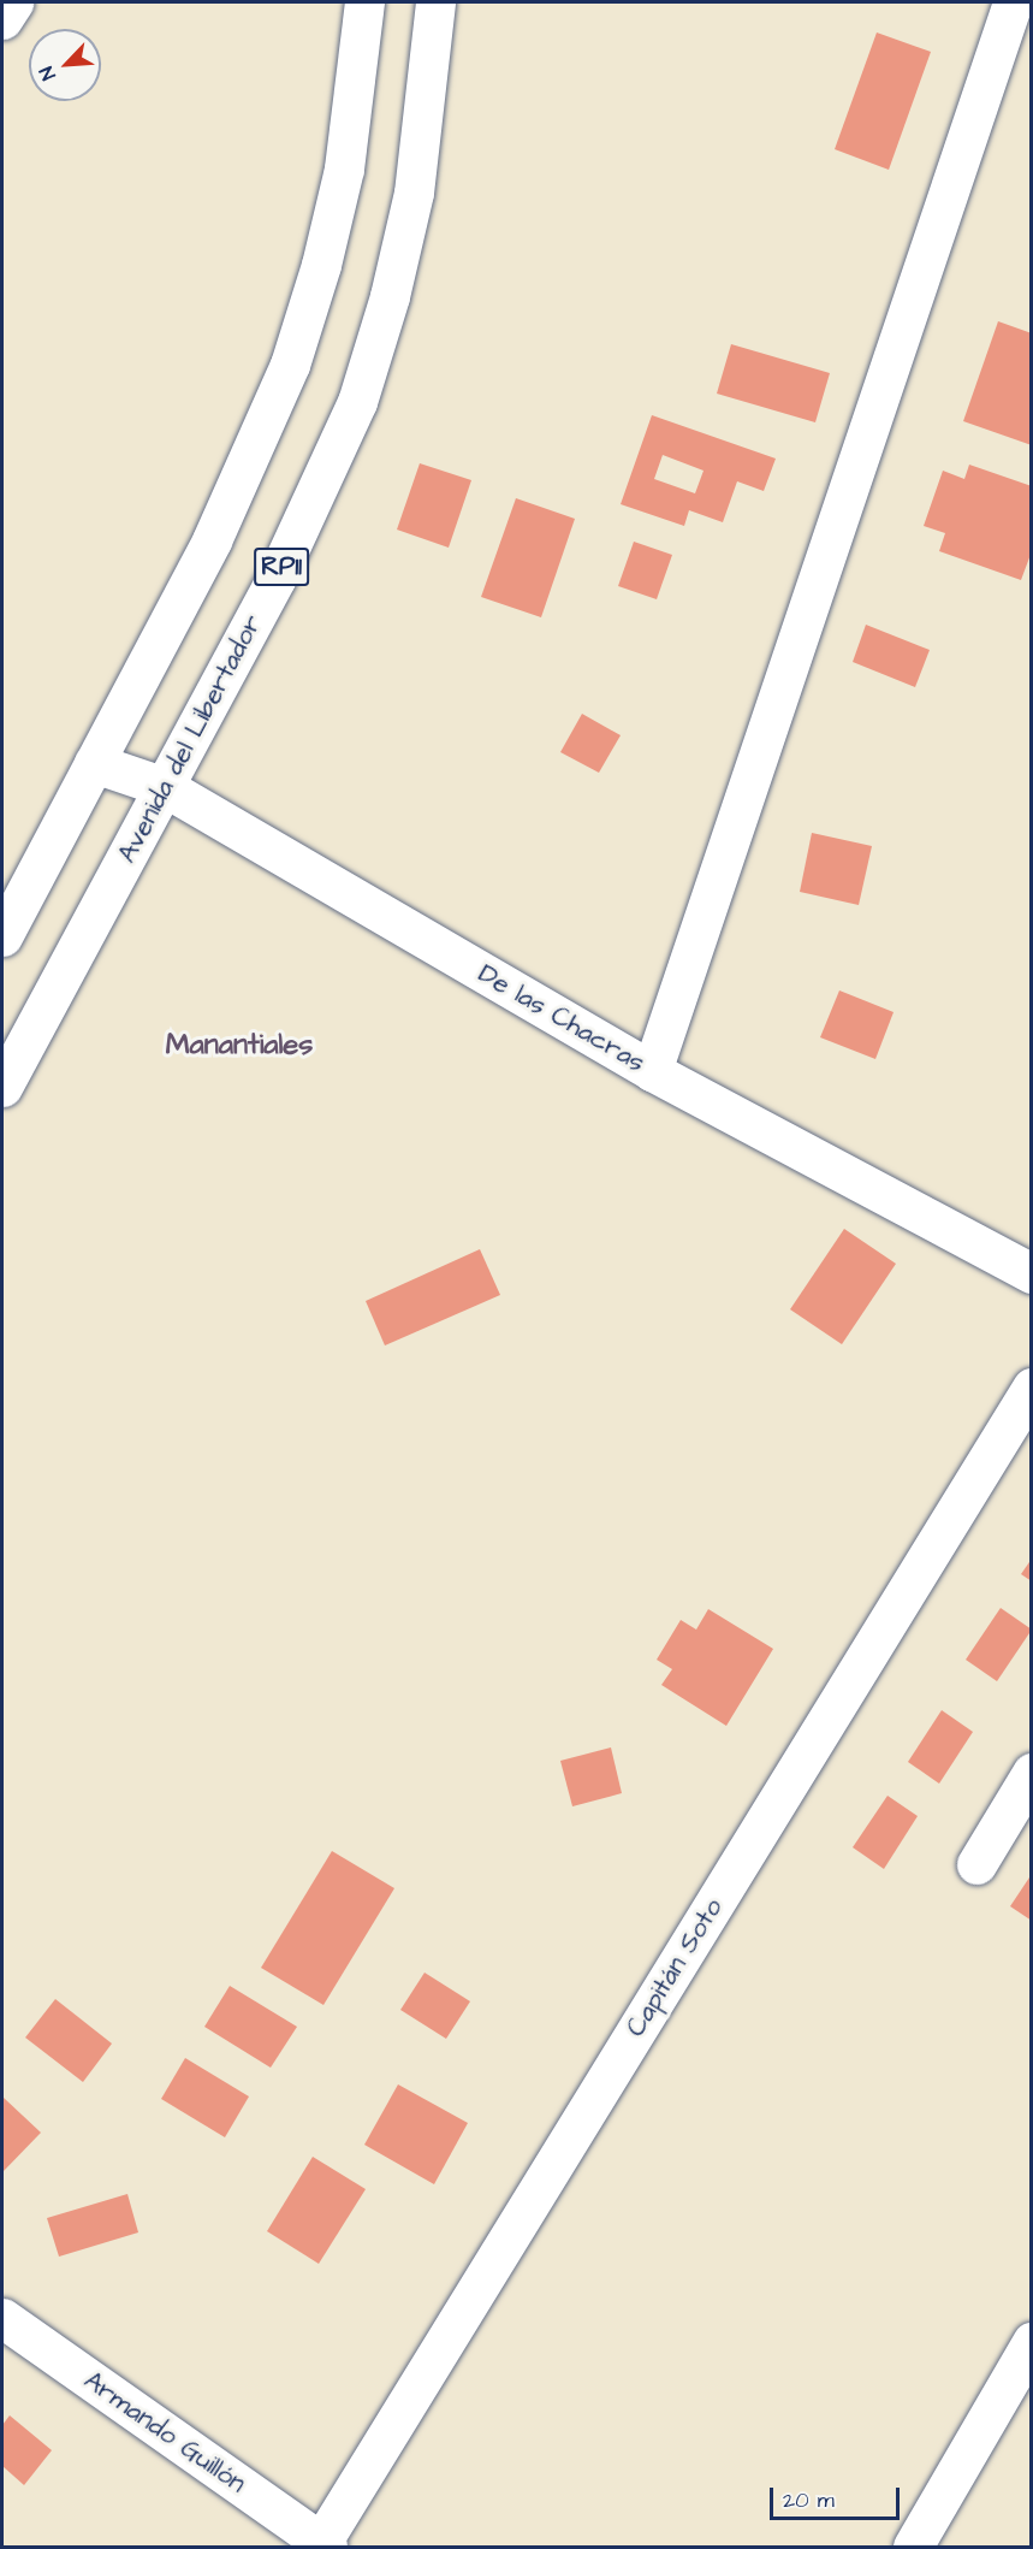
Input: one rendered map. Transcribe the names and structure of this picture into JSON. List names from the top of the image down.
{
  "streets": {
    "street": [
      "RP11",
      "Avenida del Libertador",
      "De las Chacras",
      "Capitán Soto",
      "Armando Guillón"
    ]
  },
  "crossings": [
    ["RP11", "De las Chacras"],
    ["Avenida del Libertador", "De las Chacras"],
    ["Capitán Soto", "Armando Guillón"]
  ],
  "districts": ["Manantiales"],
  "scale_bar": "20 m",
  "north": "bottom left"
}
